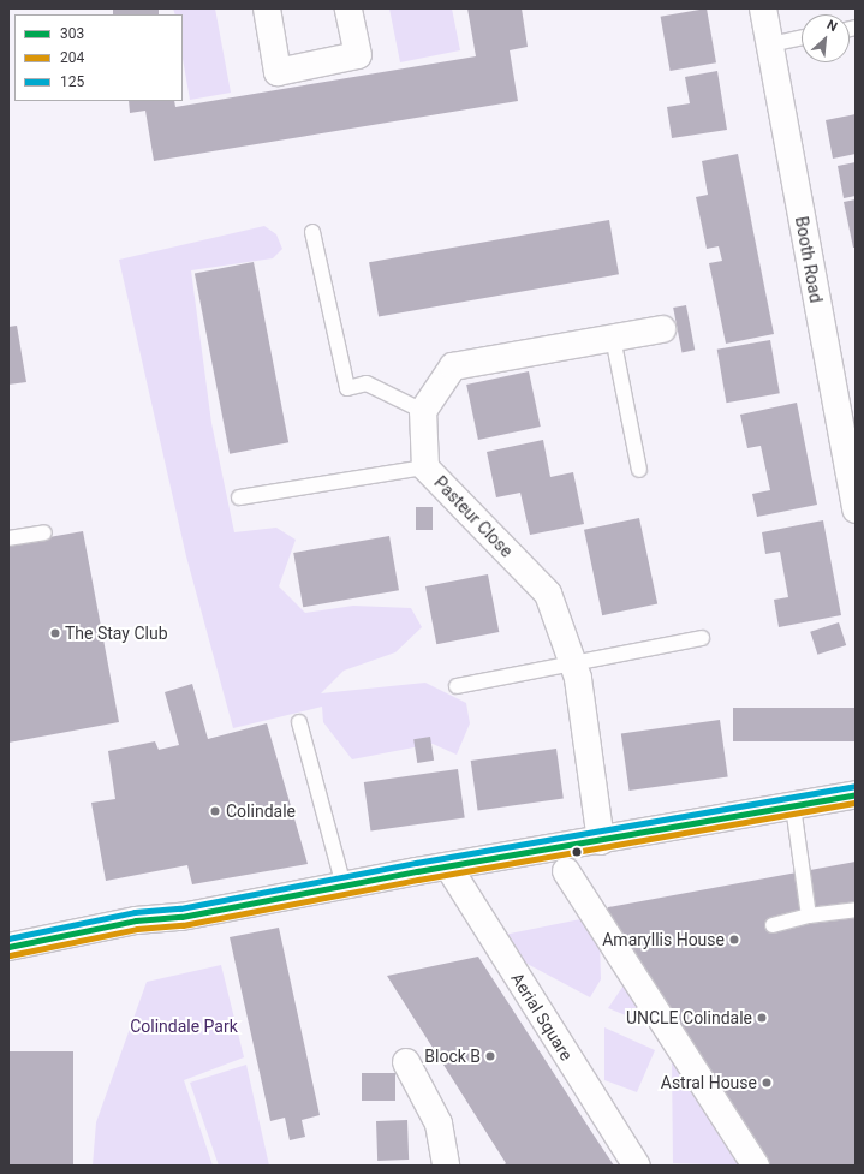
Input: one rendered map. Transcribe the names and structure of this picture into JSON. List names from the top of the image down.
{
  "streets": {
    "street": ["Booth Road", "Pasteur Close", "Aerial Square"]
  },
  "parks": ["Colindale Park"],
  "places": [
    "The Stay Club",
    "Colindale",
    "Amaryllis House",
    "UNCLE Colindale",
    "Block B",
    "Astral House"
  ],
  "lines": ["transit line 125", "transit line 303", "transit line 204"],
  "legend": ["303", "204", "125"],
  "north": "top right"
}
